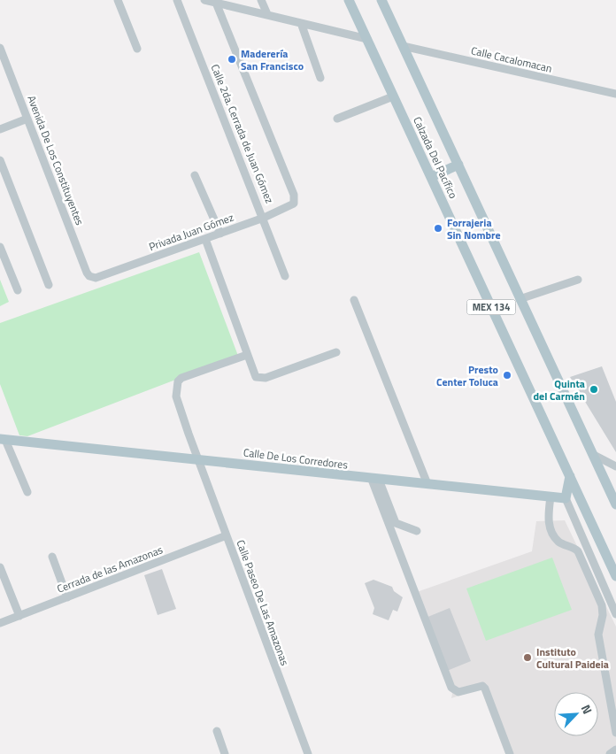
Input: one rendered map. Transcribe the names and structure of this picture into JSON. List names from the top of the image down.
{
  "streets": {
    "main road": ["Calzada Del Pacífico", "MEX 134", "Calle De Los Corredores"],
    "street": [
      "Calle Cacalomacan",
      "Calle 2da. Cerrada de Juan Gómez",
      "Avenida De Los Constituyentes",
      "Privada Juan Gómez",
      "Cerrada de las Amazonas",
      "Calle Paseo De Las Amazonas"
    ]
  },
  "crossings": [
    ["Calle Cacalomacan", "Calzada Del Pacífico"],
    ["Calle Cacalomacan", "MEX 134"],
    ["Calle 2da. Cerrada de Juan Gómez", "Privada Juan Gómez"],
    ["Calzada Del Pacífico", "MEX 134"],
    ["Avenida De Los Constituyentes", "Privada Juan Gómez"],
    ["Calle De Los Corredores", "Calle Paseo De Las Amazonas"],
    ["Cerrada de las Amazonas", "Calle Paseo De Las Amazonas"]
  ],
  "places": [
    "Maderería San Francisco",
    "Forrajeria Sin Nombre",
    "Presto Center Toluca",
    "Quinta del Carmén",
    "Instituto Cultural Paideia"
  ],
  "north": "top right"
}
